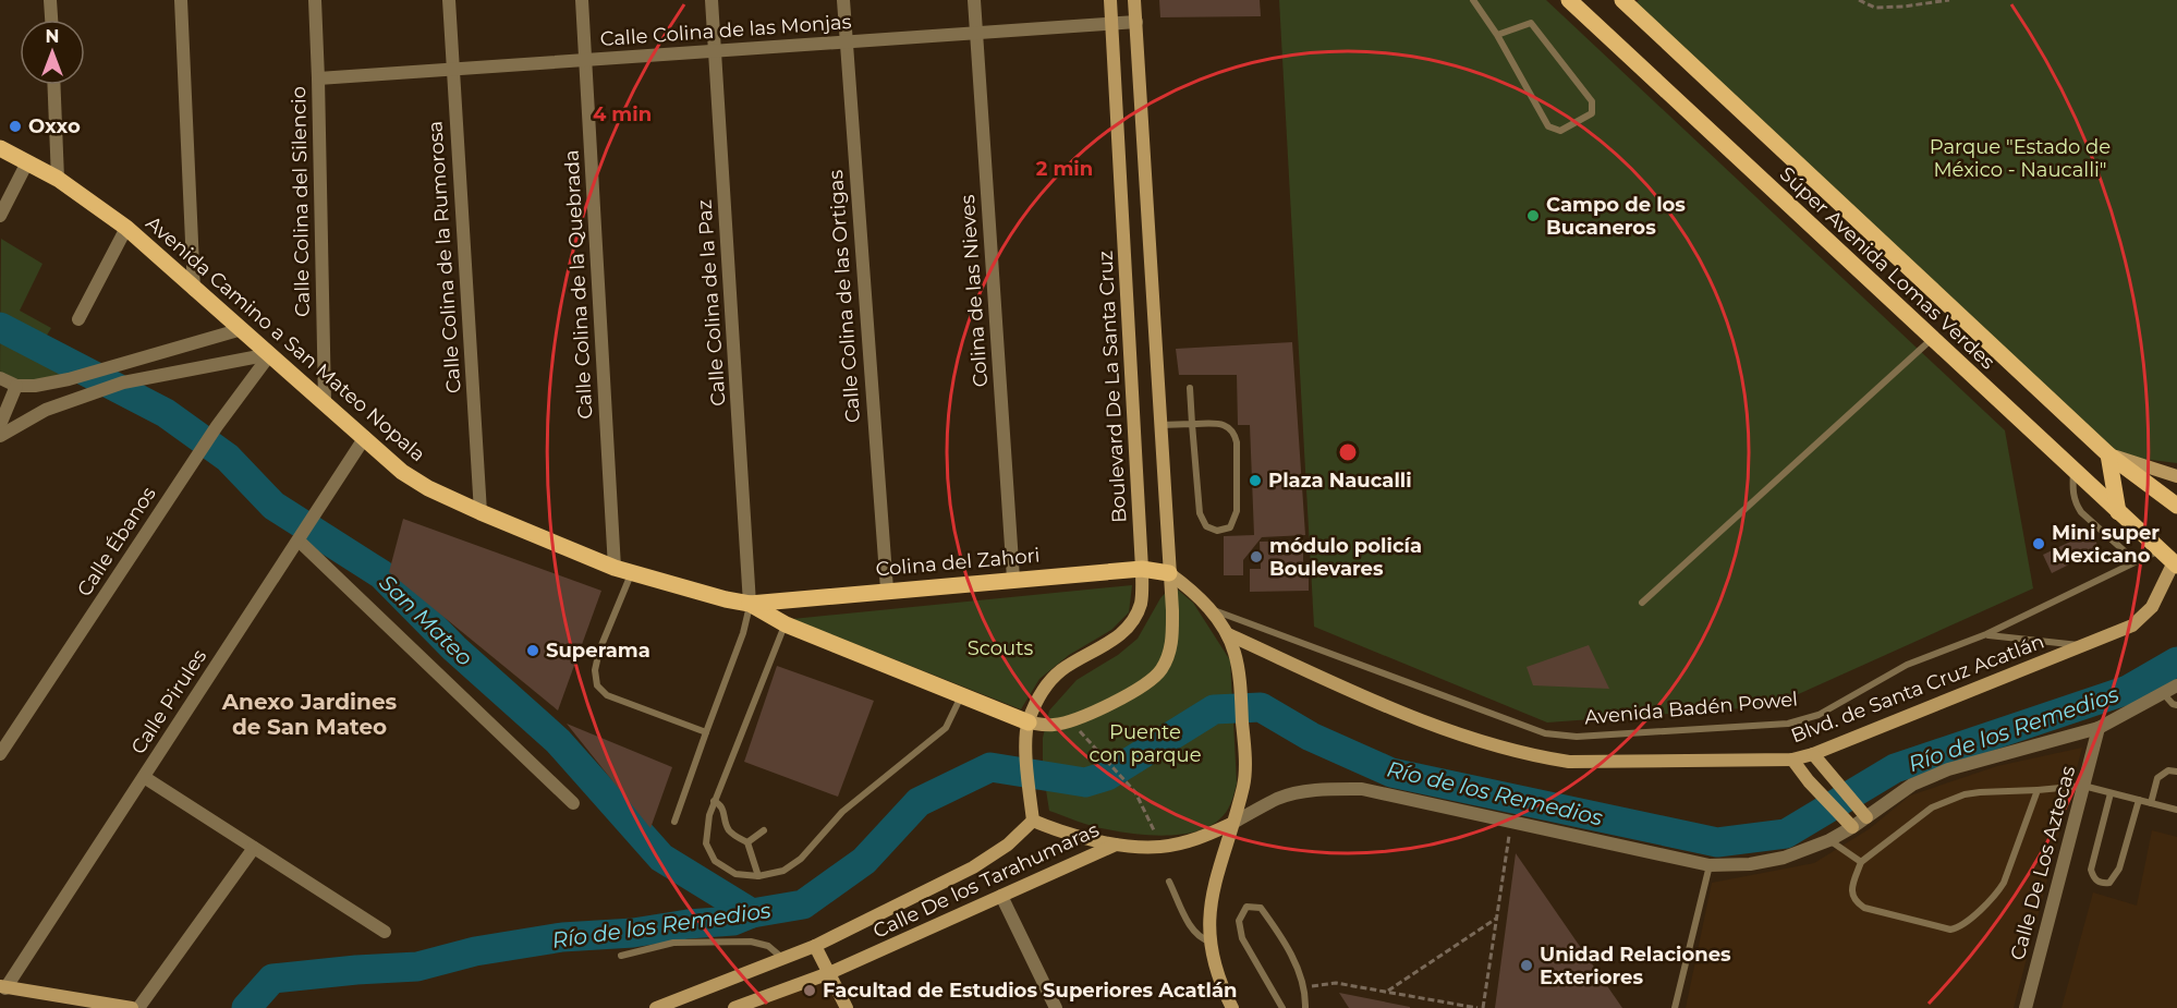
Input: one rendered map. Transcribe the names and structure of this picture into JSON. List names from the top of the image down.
{
  "streets": {
    "main road": [
      "Súper Avenida Lomas Verdes",
      "Avenida Camino a San Mateo Nopala",
      "Boulevard De La Santa Cruz",
      "Colina del Zahori",
      "Blvd. de Santa Cruz Acatlán",
      "Calle De los Tarahumaras"
    ],
    "street": [
      "Calle Colina de las Monjas",
      "Calle Colina del Silencio",
      "Calle Colina de la Rumorosa",
      "Calle Colina de la Quebrada",
      "Colina de las Nieves",
      "Calle Colina de las Ortigas",
      "Calle Colina de la Paz",
      "Calle Ébanos",
      "Calle Pirules",
      "Calle De Los Aztecas"
    ],
    "lane": ["Avenida Badén Powel"]
  },
  "crossings": [
    ["Calle Colina de las Monjas", "Calle Colina del Silencio"],
    ["Calle Colina de las Monjas", "Calle Colina de la Rumorosa"],
    ["Calle Colina de las Monjas", "Calle Colina de la Quebrada"],
    ["Calle Colina de las Monjas", "Colina de las Nieves"],
    ["Calle Colina de las Monjas", "Calle Colina de las Ortigas"],
    ["Calle Colina de las Monjas", "Calle Colina de la Paz"],
    ["Calle Colina de las Monjas", "Boulevard De La Santa Cruz"],
    ["Calle Colina del Silencio", "Avenida Camino a San Mateo Nopala"],
    ["Calle Colina de la Rumorosa", "Avenida Camino a San Mateo Nopala"],
    ["Súper Avenida Lomas Verdes", "Blvd. de Santa Cruz Acatlán"],
    ["Súper Avenida Lomas Verdes", "Avenida Badén Powel"],
    ["Calle Colina de la Quebrada", "Avenida Camino a San Mateo Nopala"],
    ["Colina de las Nieves", "Colina del Zahori"],
    ["Calle Colina de las Ortigas", "Colina del Zahori"],
    ["Calle Colina de la Paz", "Avenida Camino a San Mateo Nopala"],
    ["Calle Colina de la Paz", "Colina del Zahori"],
    ["Avenida Camino a San Mateo Nopala", "Boulevard De La Santa Cruz"],
    ["Avenida Camino a San Mateo Nopala", "Calle Ébanos"],
    ["Avenida Camino a San Mateo Nopala", "Colina del Zahori"],
    ["Avenida Camino a San Mateo Nopala", "Calle Pirules"],
    ["Boulevard De La Santa Cruz", "Colina del Zahori"],
    ["Boulevard De La Santa Cruz", "Calle De los Tarahumaras"]
  ],
  "districts": ["Anexo Jardines de San Mateo"],
  "water": ["San Mateo", "Río de los Remedios"],
  "parks": ["Parque \"Estado de México - Naucalli\"", "Scouts", "Puente con parque"],
  "places": [
    "Oxxo",
    "Campo de los Bucaneros",
    "Plaza Naucalli",
    "Mini super Mexicano",
    "módulo policía Boulevares",
    "Superama",
    "Unidad Relaciones Exteriores",
    "Facultad de Estudios Superiores Acatlán"
  ],
  "north": "top",
  "rings": ["4 min", "2 min"]
}
